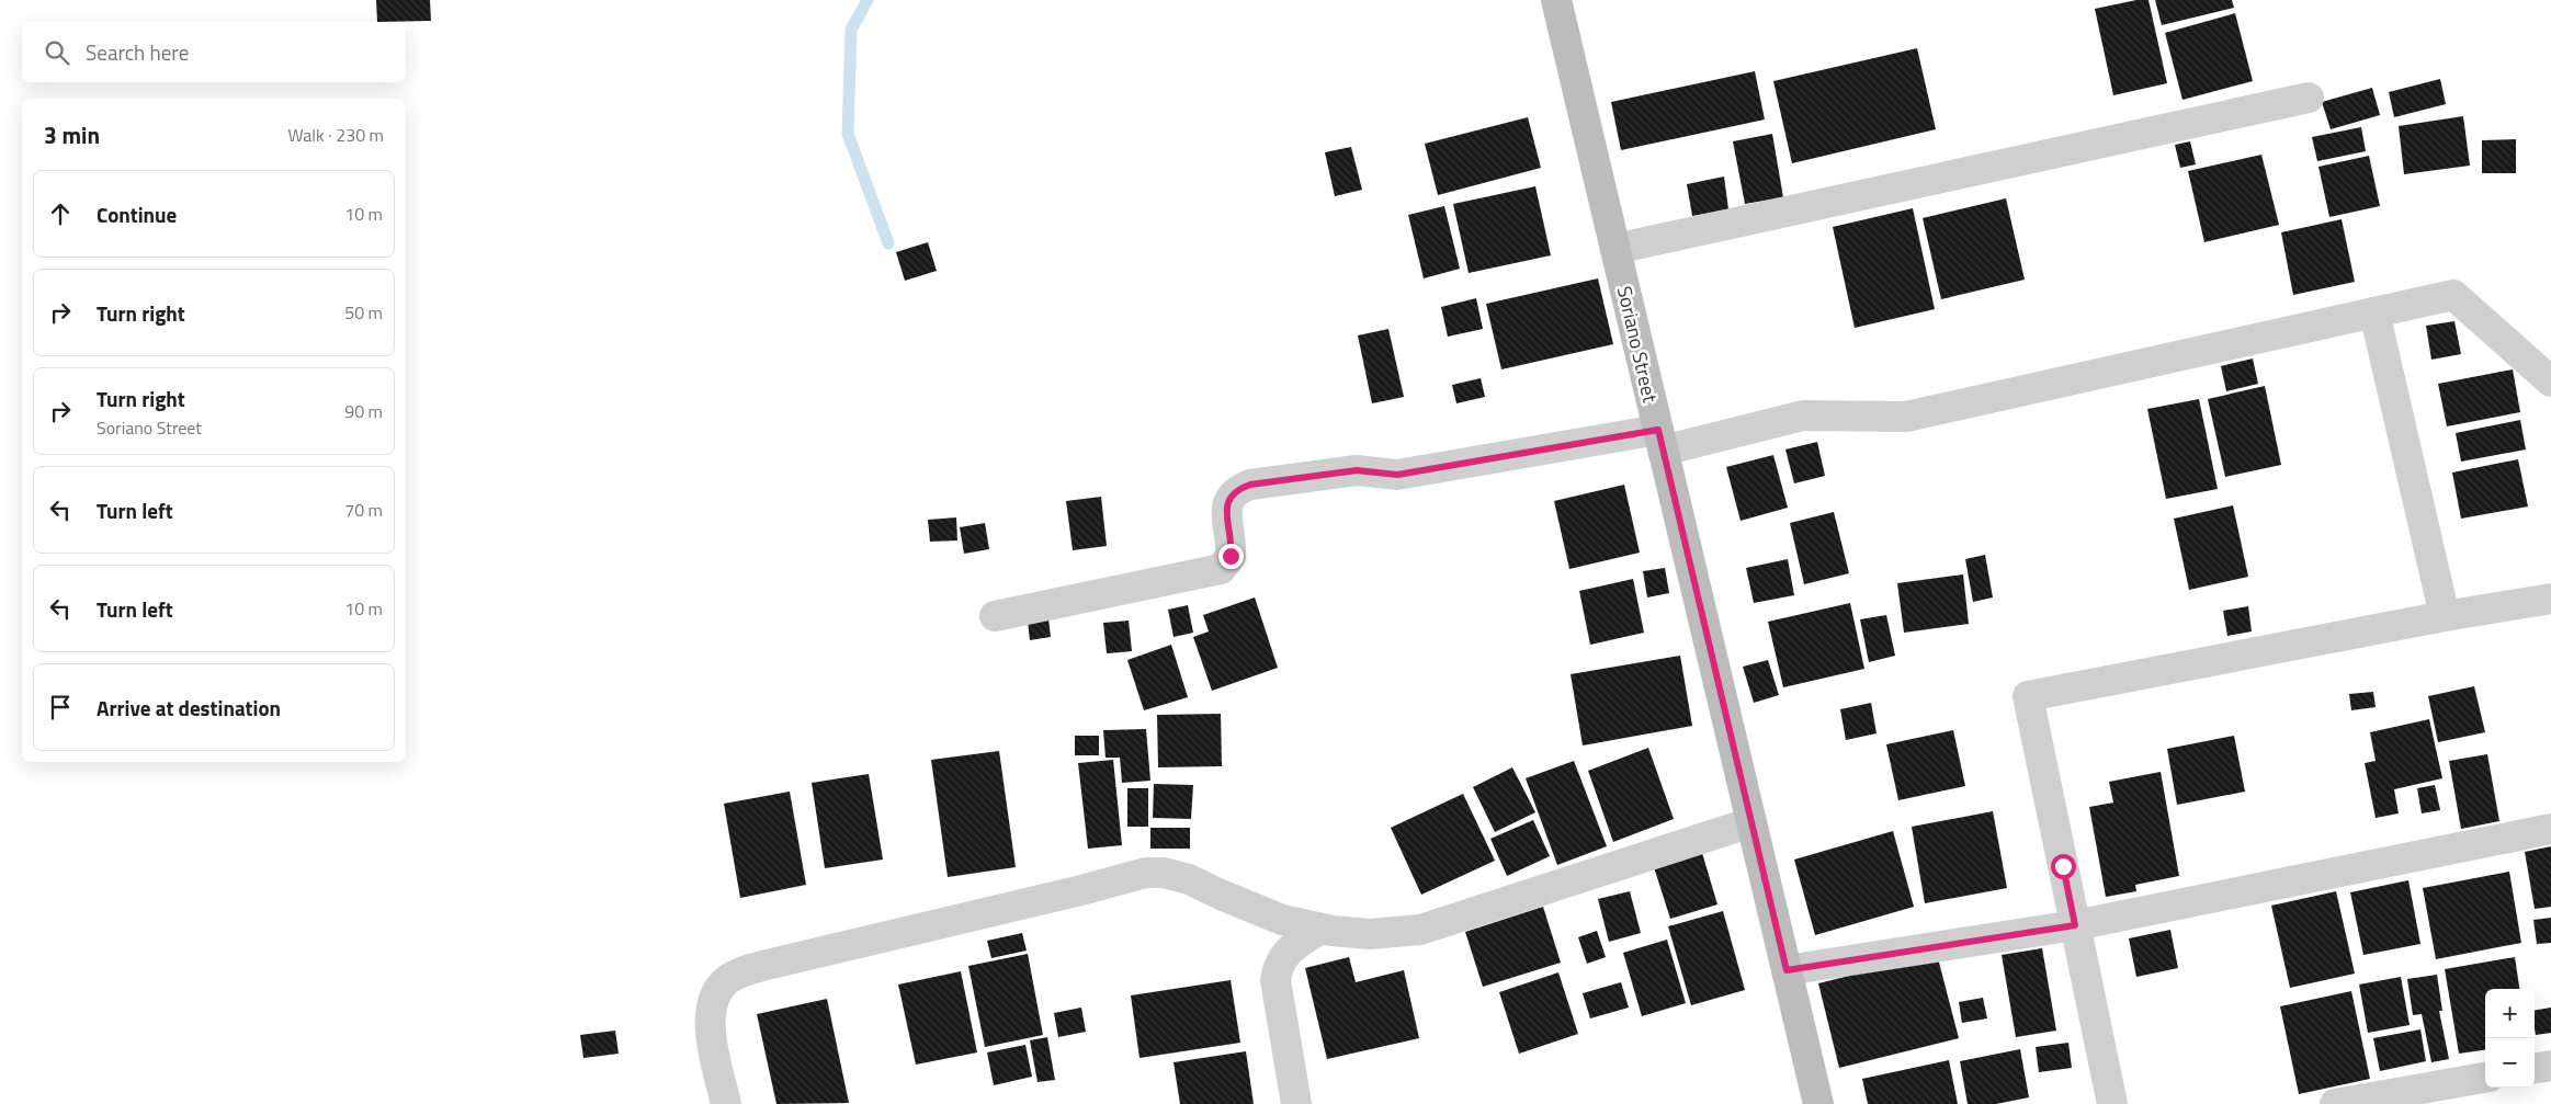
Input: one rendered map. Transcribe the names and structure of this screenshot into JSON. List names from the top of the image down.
{
  "streets": {
    "main road": ["Soriano Street"]
  },
  "page": {
    "search": "Search here",
    "heading": ["3 min", "Walk · 230 m"],
    "list": [
      ["Continue", "10 m"],
      ["Turn right", "50 m"],
      ["Turn right", "Soriano Street", "90 m"],
      ["Turn left", "70 m"],
      ["Turn left", "10 m"],
      "Arrive at destination"
    ],
    "map_buttons": ["+", "−"]
  }
}
